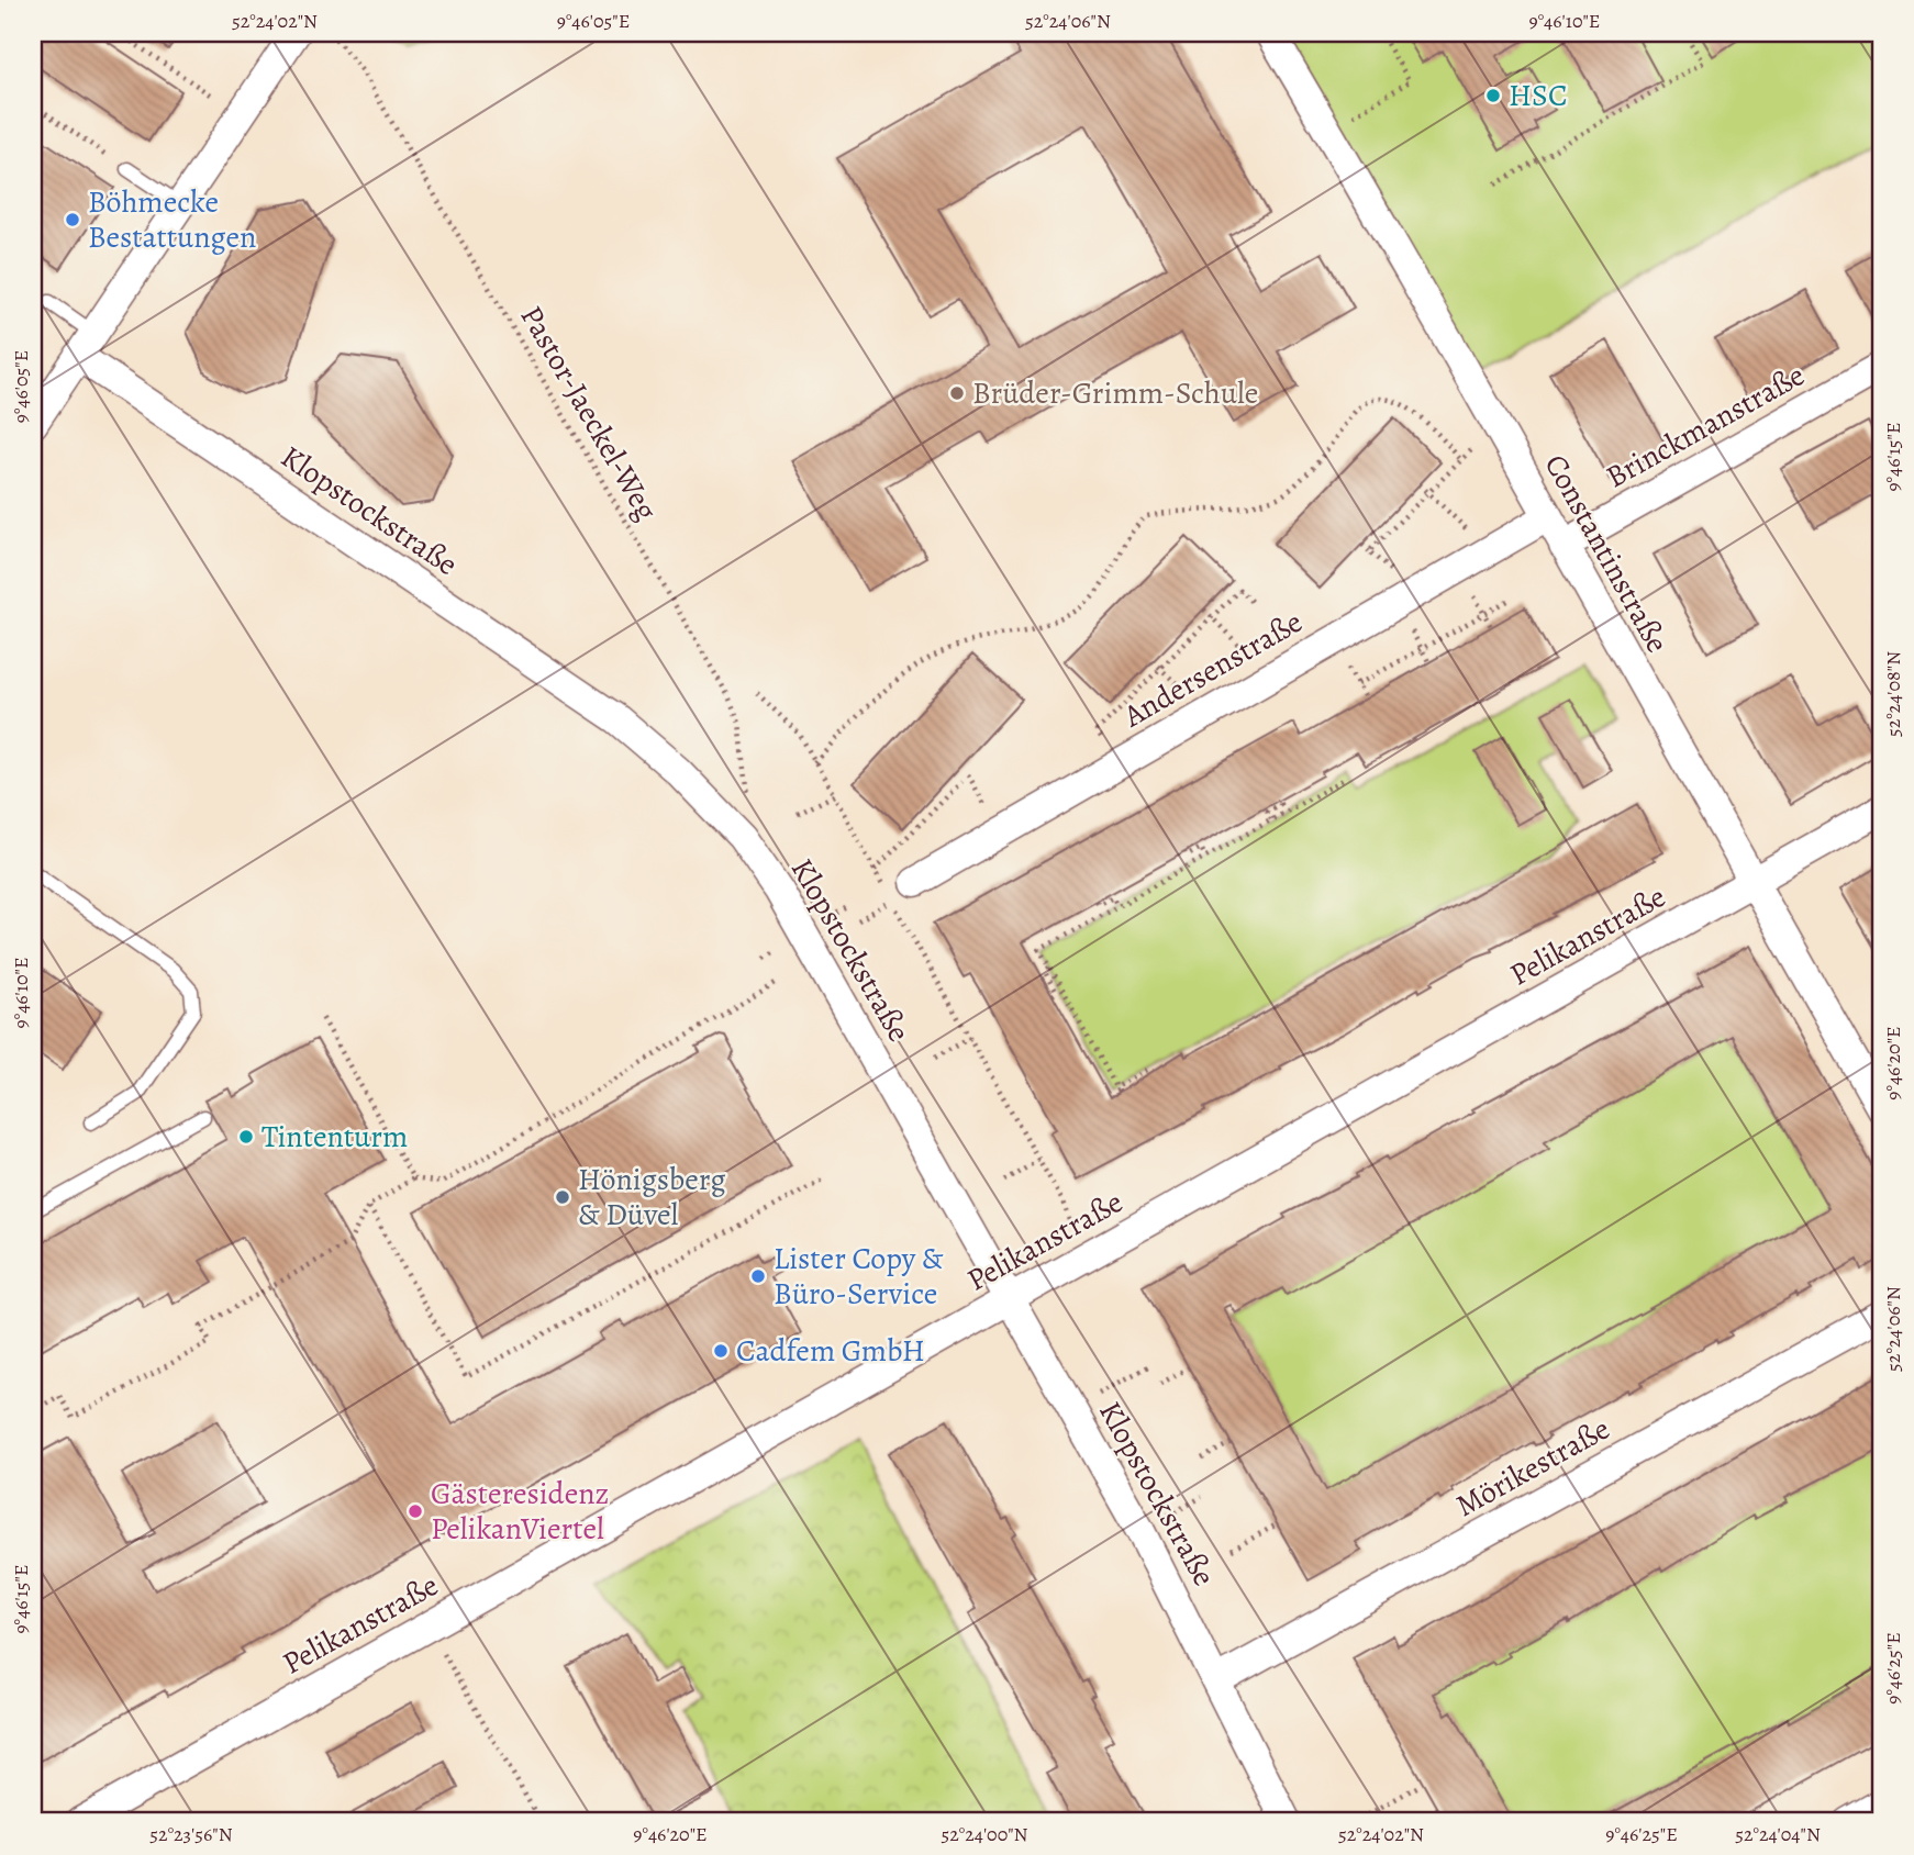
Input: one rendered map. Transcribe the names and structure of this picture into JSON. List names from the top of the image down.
{
  "streets": {
    "street": [
      "Brinckmanstraße",
      "Klopstockstraße",
      "Constantinstraße",
      "Andersenstraße",
      "Pelikanstraße",
      "Mörikestraße"
    ],
    "path": ["Pastor-Jaeckel-Weg"]
  },
  "crossings": [
    ["Pastor-Jaeckel-Weg", "Klopstockstraße"],
    ["Brinckmanstraße", "Constantinstraße"],
    ["Klopstockstraße", "Pelikanstraße"],
    ["Klopstockstraße", "Mörikestraße"],
    ["Constantinstraße", "Andersenstraße"],
    ["Constantinstraße", "Pelikanstraße"]
  ],
  "places": [
    "HSC",
    "Böhmecke Bestattungen",
    "Brüder-Grimm-Schule",
    "Tintenturm",
    "Hönigsberg & Düvel",
    "Lister Copy & Büro-Service",
    "Cadfem GmbH",
    "Gästeresidenz PelikanViertel"
  ],
  "coordinates": [
    "52°24'02\"N",
    "9°46'05\"E",
    "52°24'06\"N",
    "9°46'10\"E",
    "9°46'15\"E",
    "52°24'08\"N",
    "9°46'20\"E",
    "9°46'25\"E",
    "52°23'56\"N",
    "52°24'00\"N",
    "52°24'04\"N"
  ]
}
